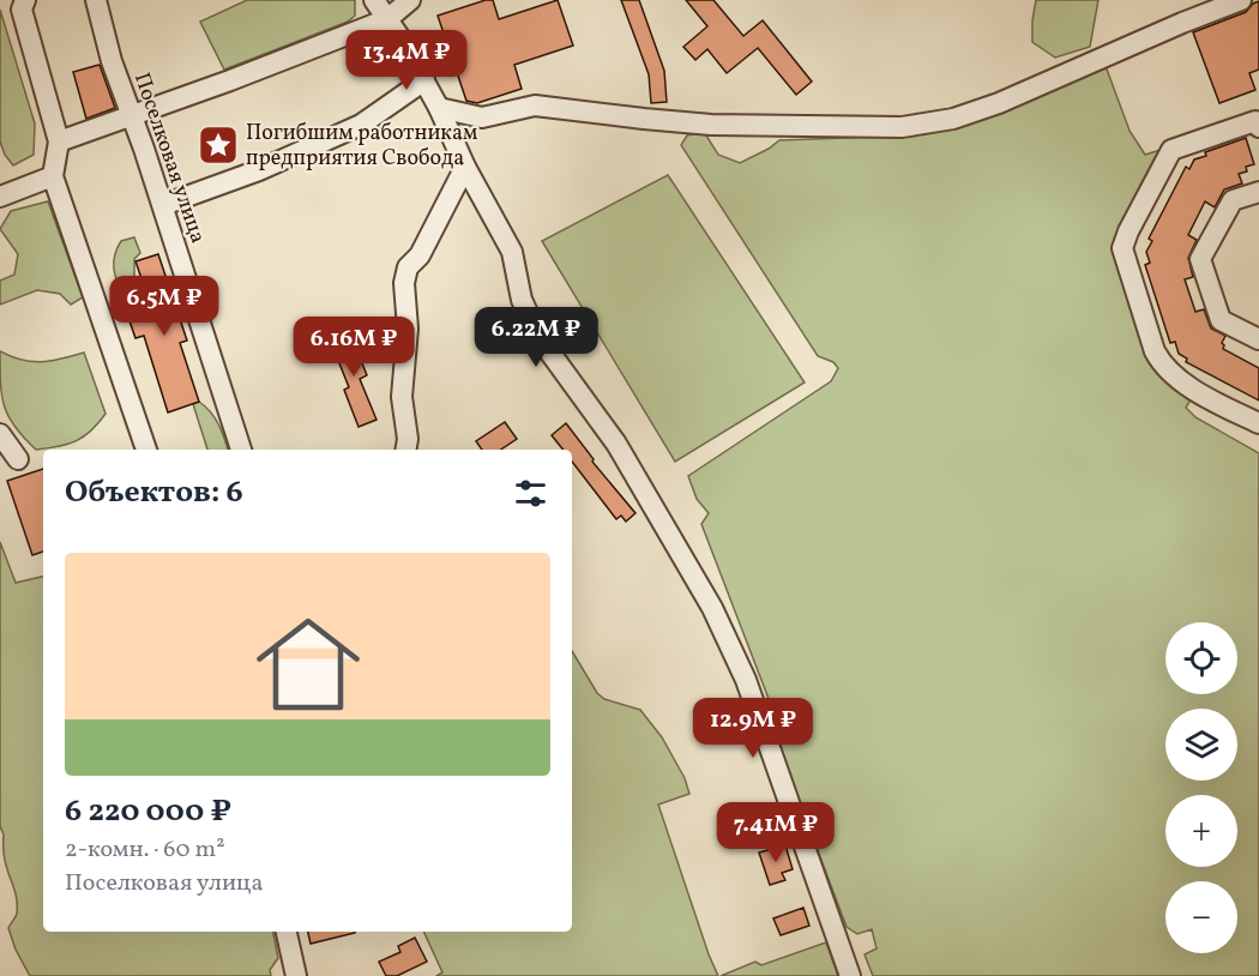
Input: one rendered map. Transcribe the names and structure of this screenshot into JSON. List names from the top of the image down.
{
  "streets": {
    "street": ["Поселковая улица"]
  },
  "places": {
    "place": ["Погибшим работникам предприятия Свобода"]
  },
  "page": {
    "price": [
      "13.4M ₽",
      "6.5M ₽",
      "6.22M ₽",
      "6.16M ₽",
      "12.9M ₽",
      "7.41M ₽"
    ],
    "heading": "Объектов: 6",
    "list": [
      {
        "name": "6 220 000 ₽",
        "note": "2-комн. · 60 m² · Поселковая улица"
      }
    ],
    "map_buttons": ["+", "−"]
  }
}
